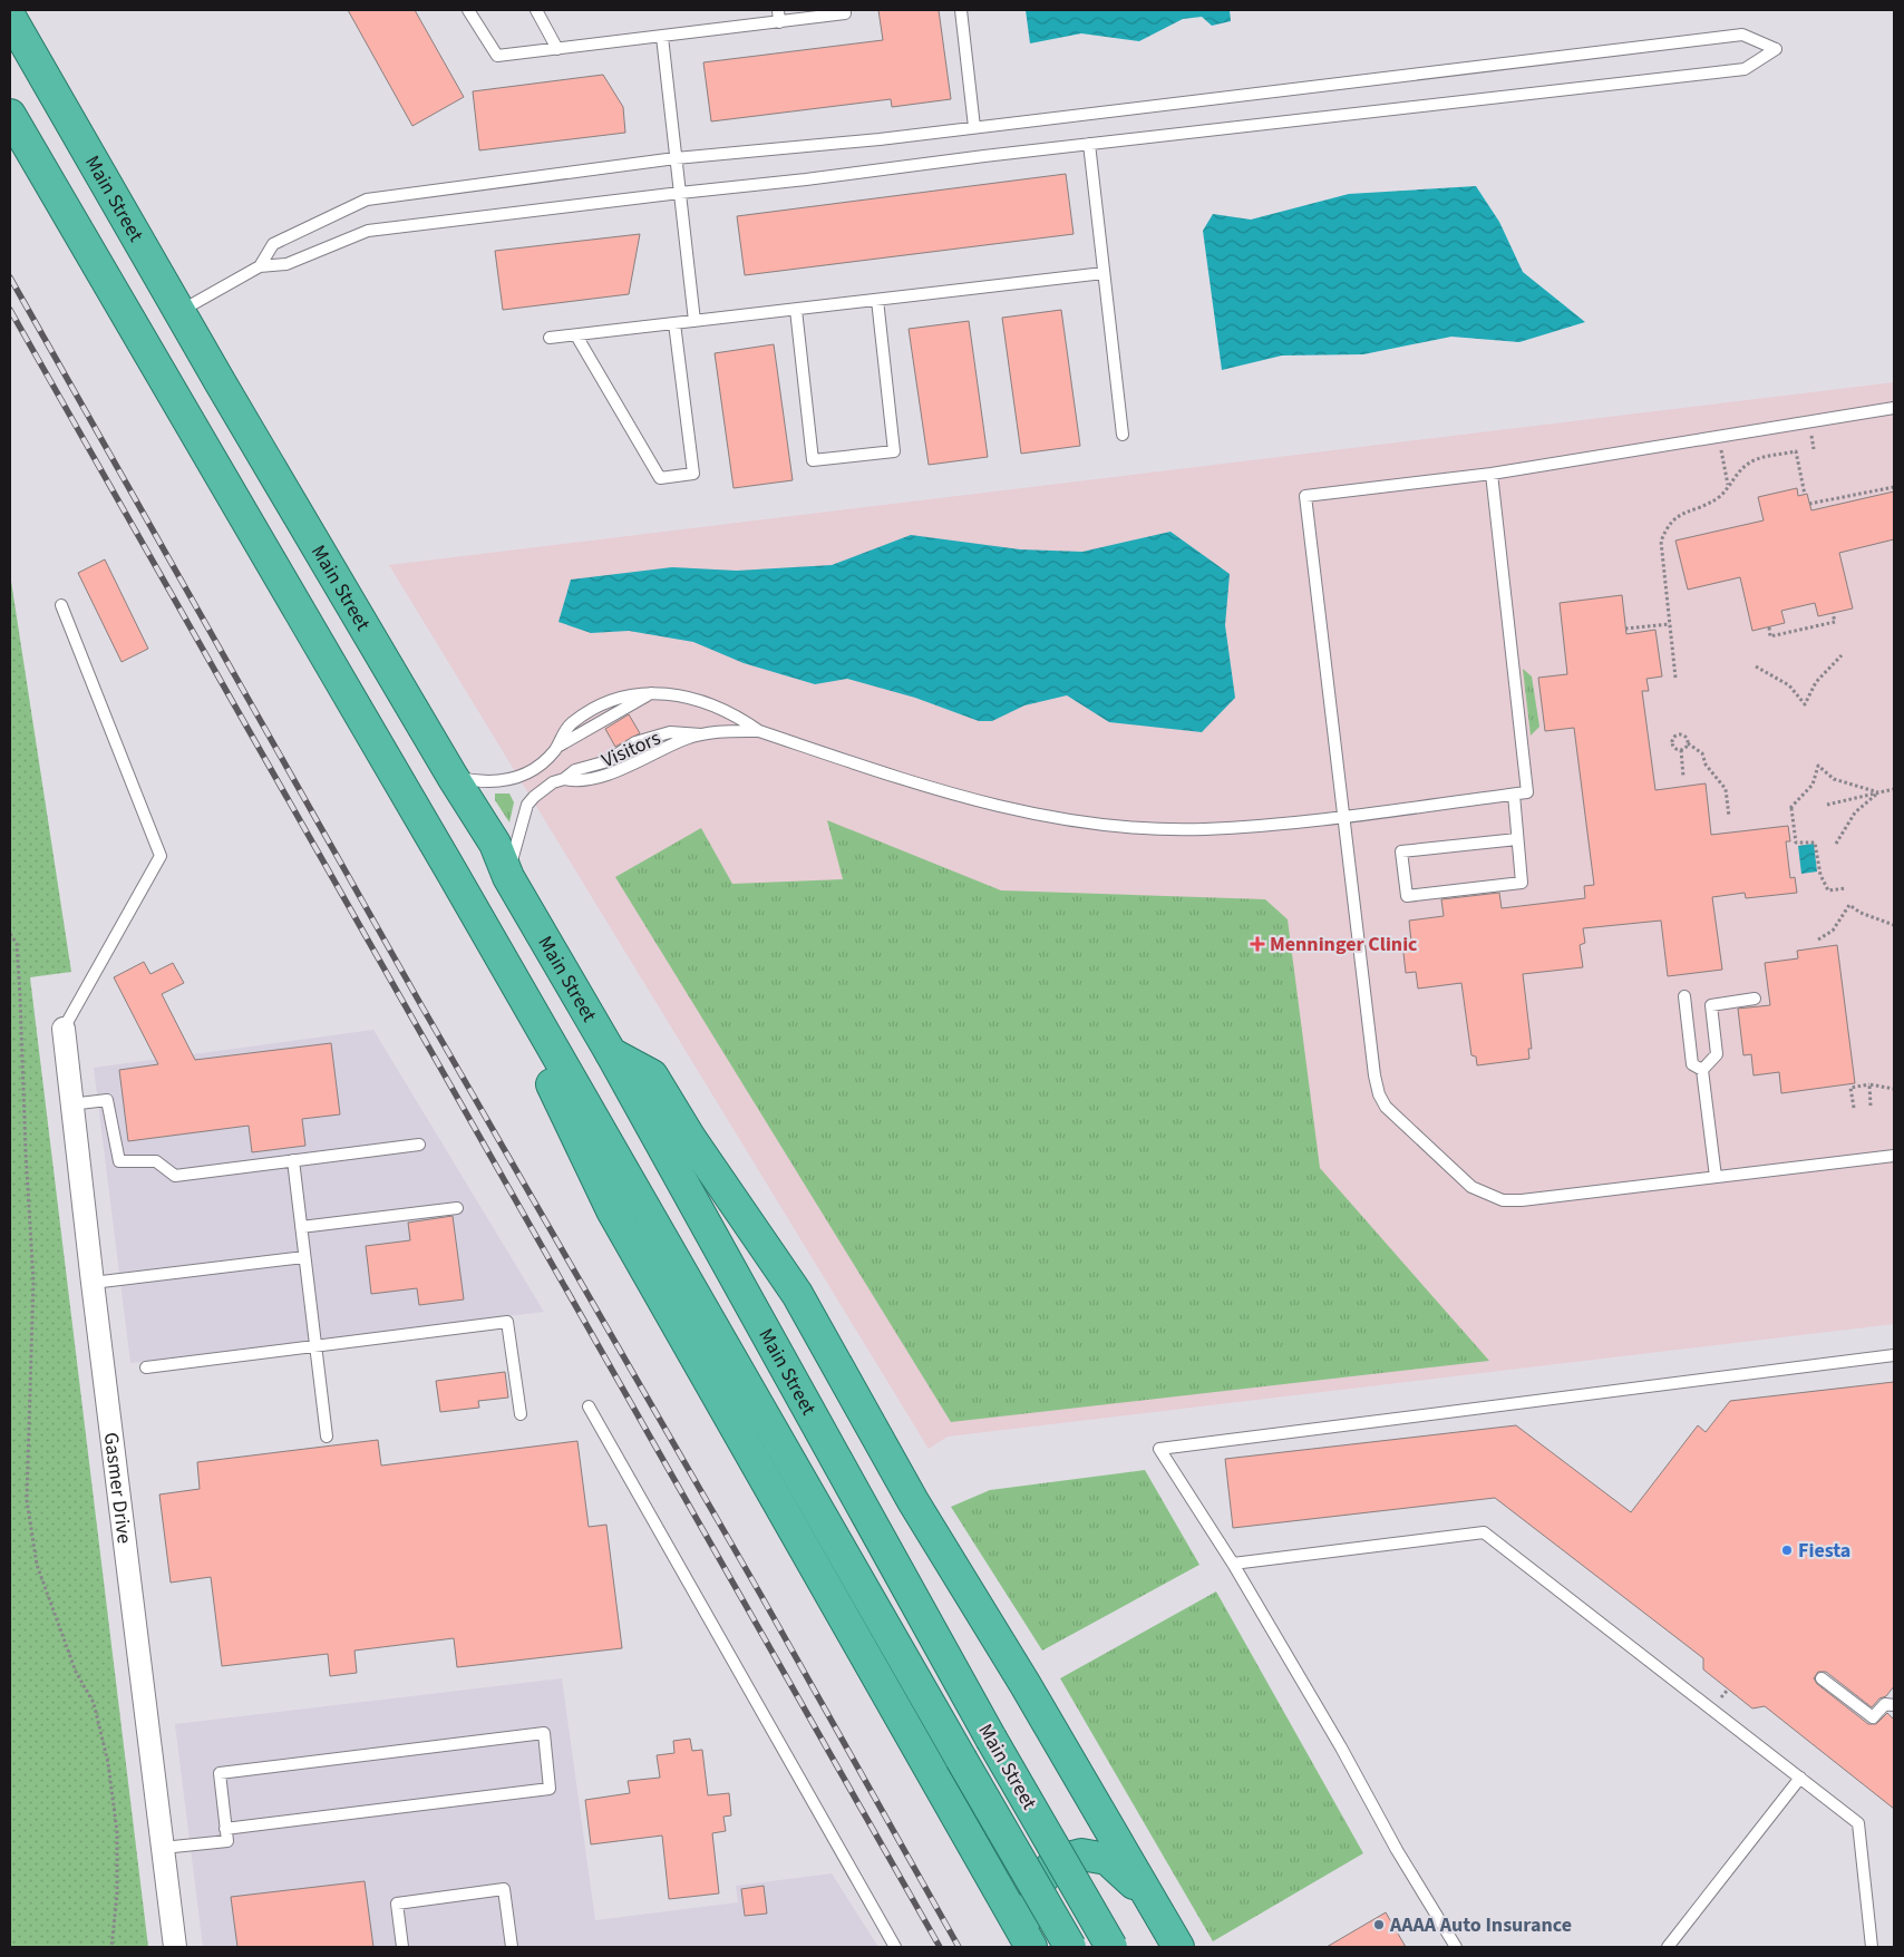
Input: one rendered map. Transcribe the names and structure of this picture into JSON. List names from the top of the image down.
{
  "streets": {
    "highway": ["Main Street"],
    "street": ["Gasmer Drive"],
    "lane": ["Visitors"]
  },
  "crossings": [
    ["Main Street", "Visitors"]
  ],
  "places": {
    "health": ["Menninger Clinic"],
    "other": ["Fiesta", "AAAA Auto Insurance"]
  }
}
